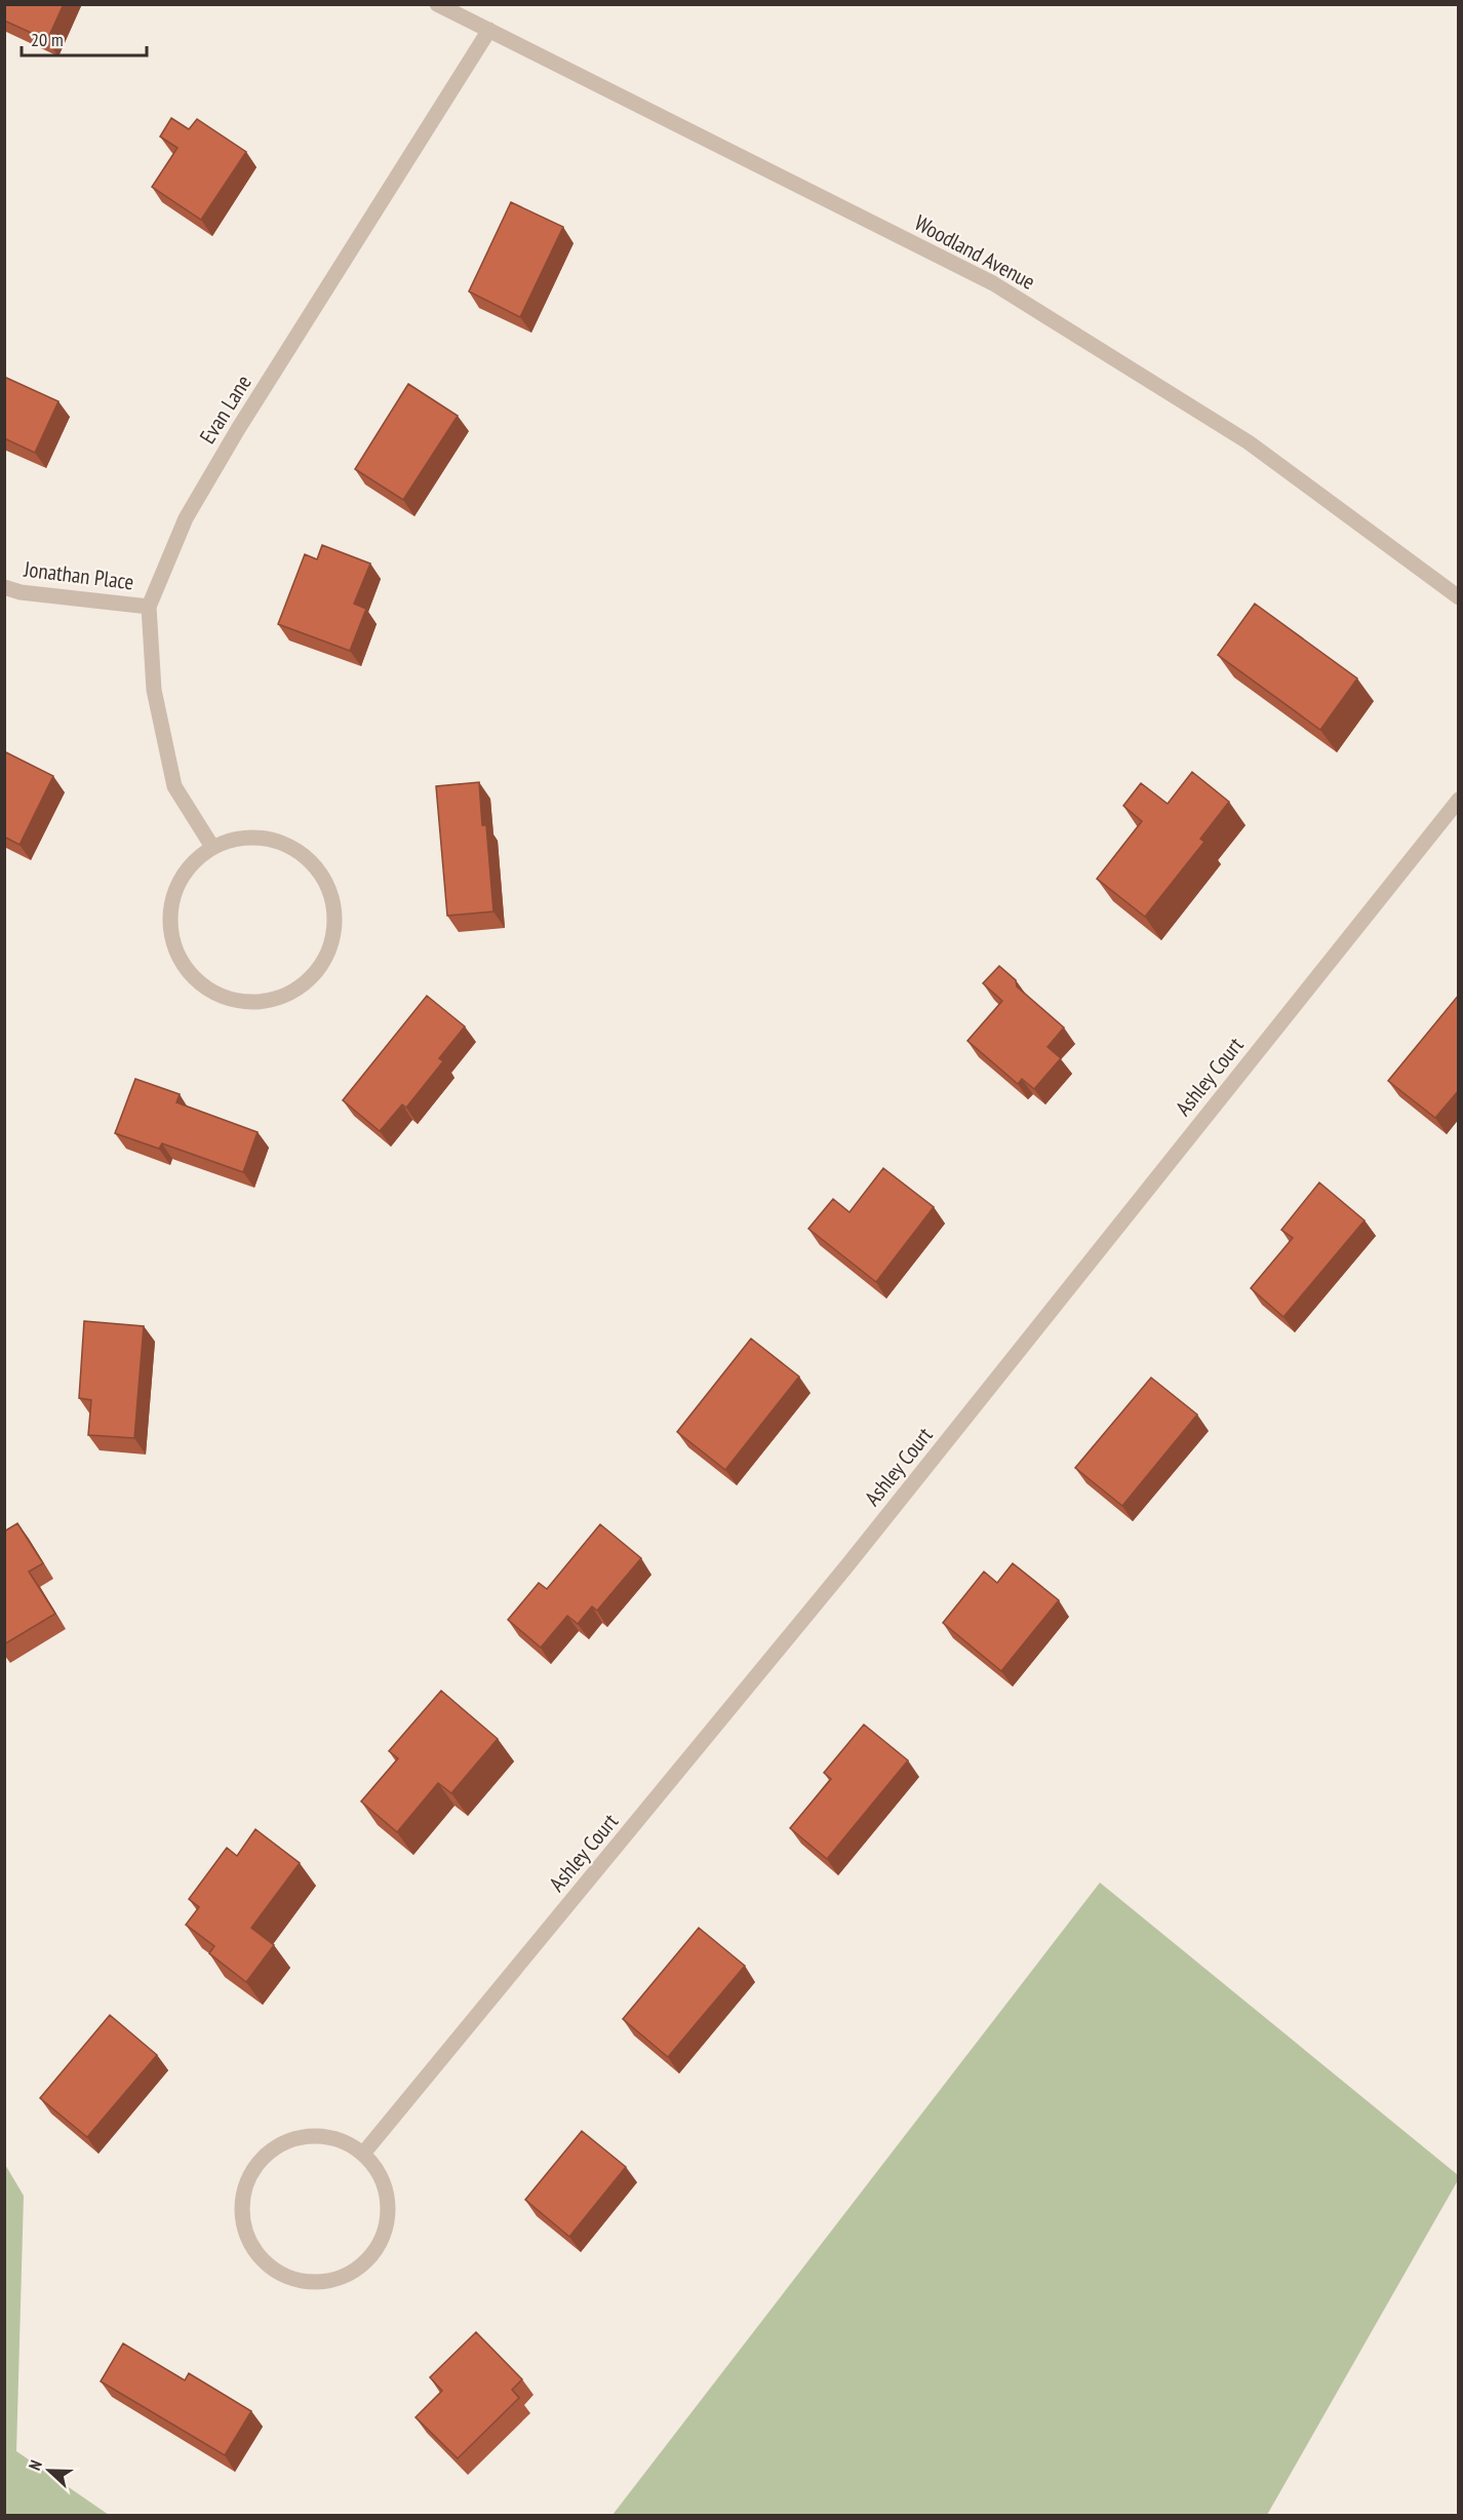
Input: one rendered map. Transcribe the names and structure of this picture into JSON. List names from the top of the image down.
{
  "streets": {
    "street": [
      "Woodland Avenue",
      "Evan Lane",
      "Jonathan Place",
      "Ashley Court"
    ]
  },
  "crossings": [
    ["Woodland Avenue", "Evan Lane"],
    ["Evan Lane", "Jonathan Place"]
  ],
  "scale_bar": "20 m",
  "north": "left"
}
